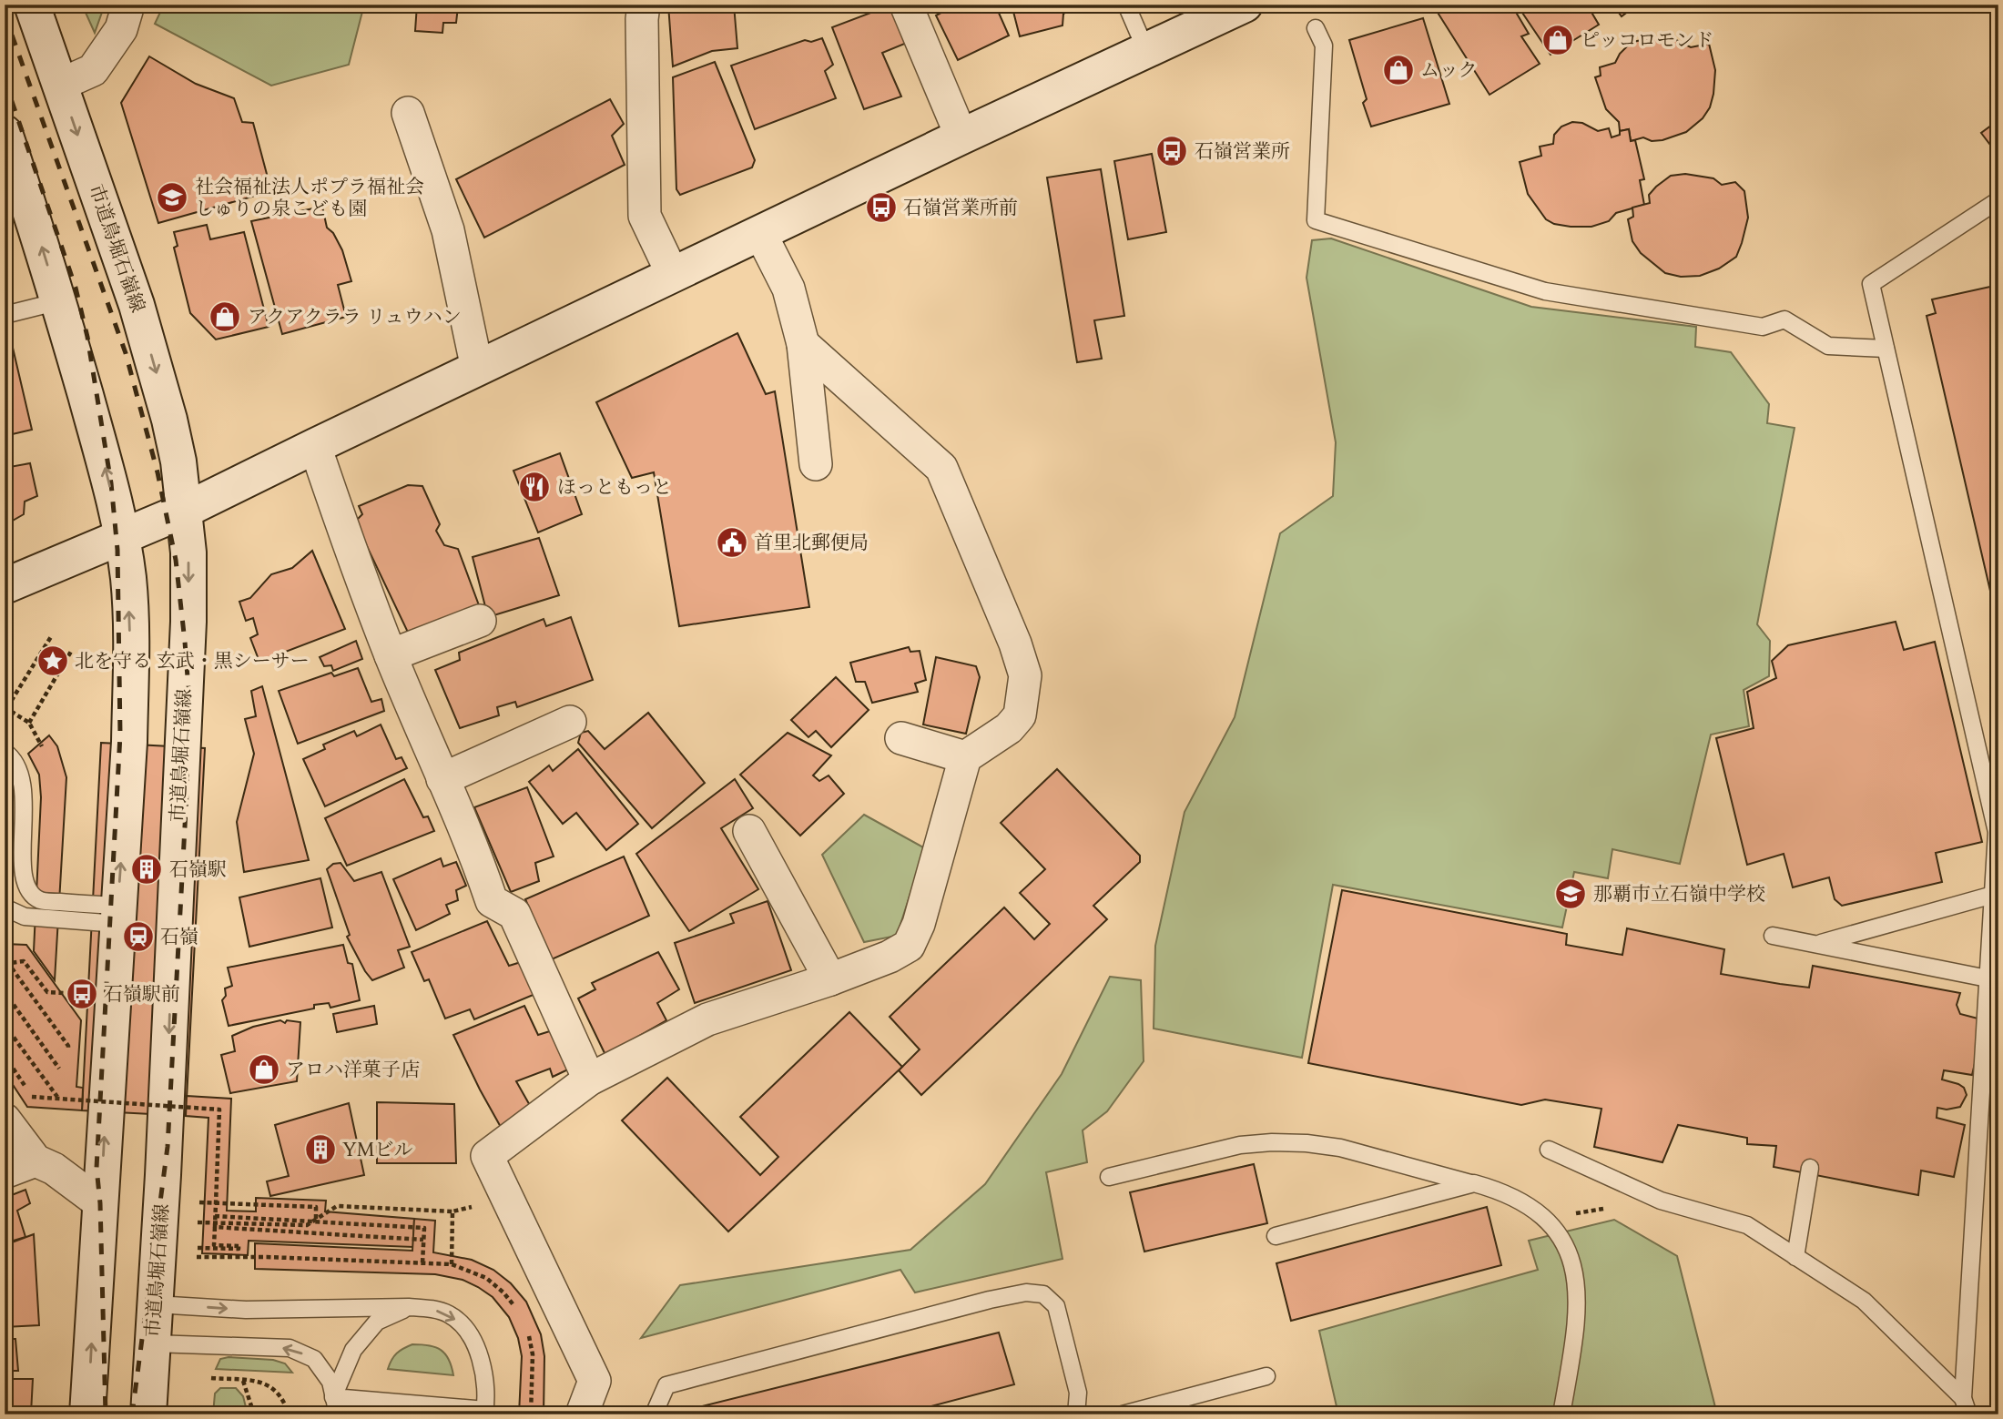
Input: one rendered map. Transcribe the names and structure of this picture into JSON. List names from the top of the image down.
{
  "streets": {
    "street": ["市道鳥堀石嶺線"]
  },
  "places": {
    "shop": [
      "ピッコロモンド",
      "ムック",
      "アクアクララ リュウハン",
      "アロハ洋菓子店"
    ],
    "bus stop": ["石嶺営業所", "石嶺営業所前", "石嶺駅前"],
    "school or university": ["社会福祉法人ポプラ福祉会 しゅりの泉こども園", "那覇市立石嶺中学校"],
    "restaurant": ["ほっともっと"],
    "public building": ["首里北郵便局"],
    "place": ["北を守る 玄武・黒シーサー"],
    "building": ["石嶺駅", "YMビル"],
    "station": ["石嶺"]
  }
}
